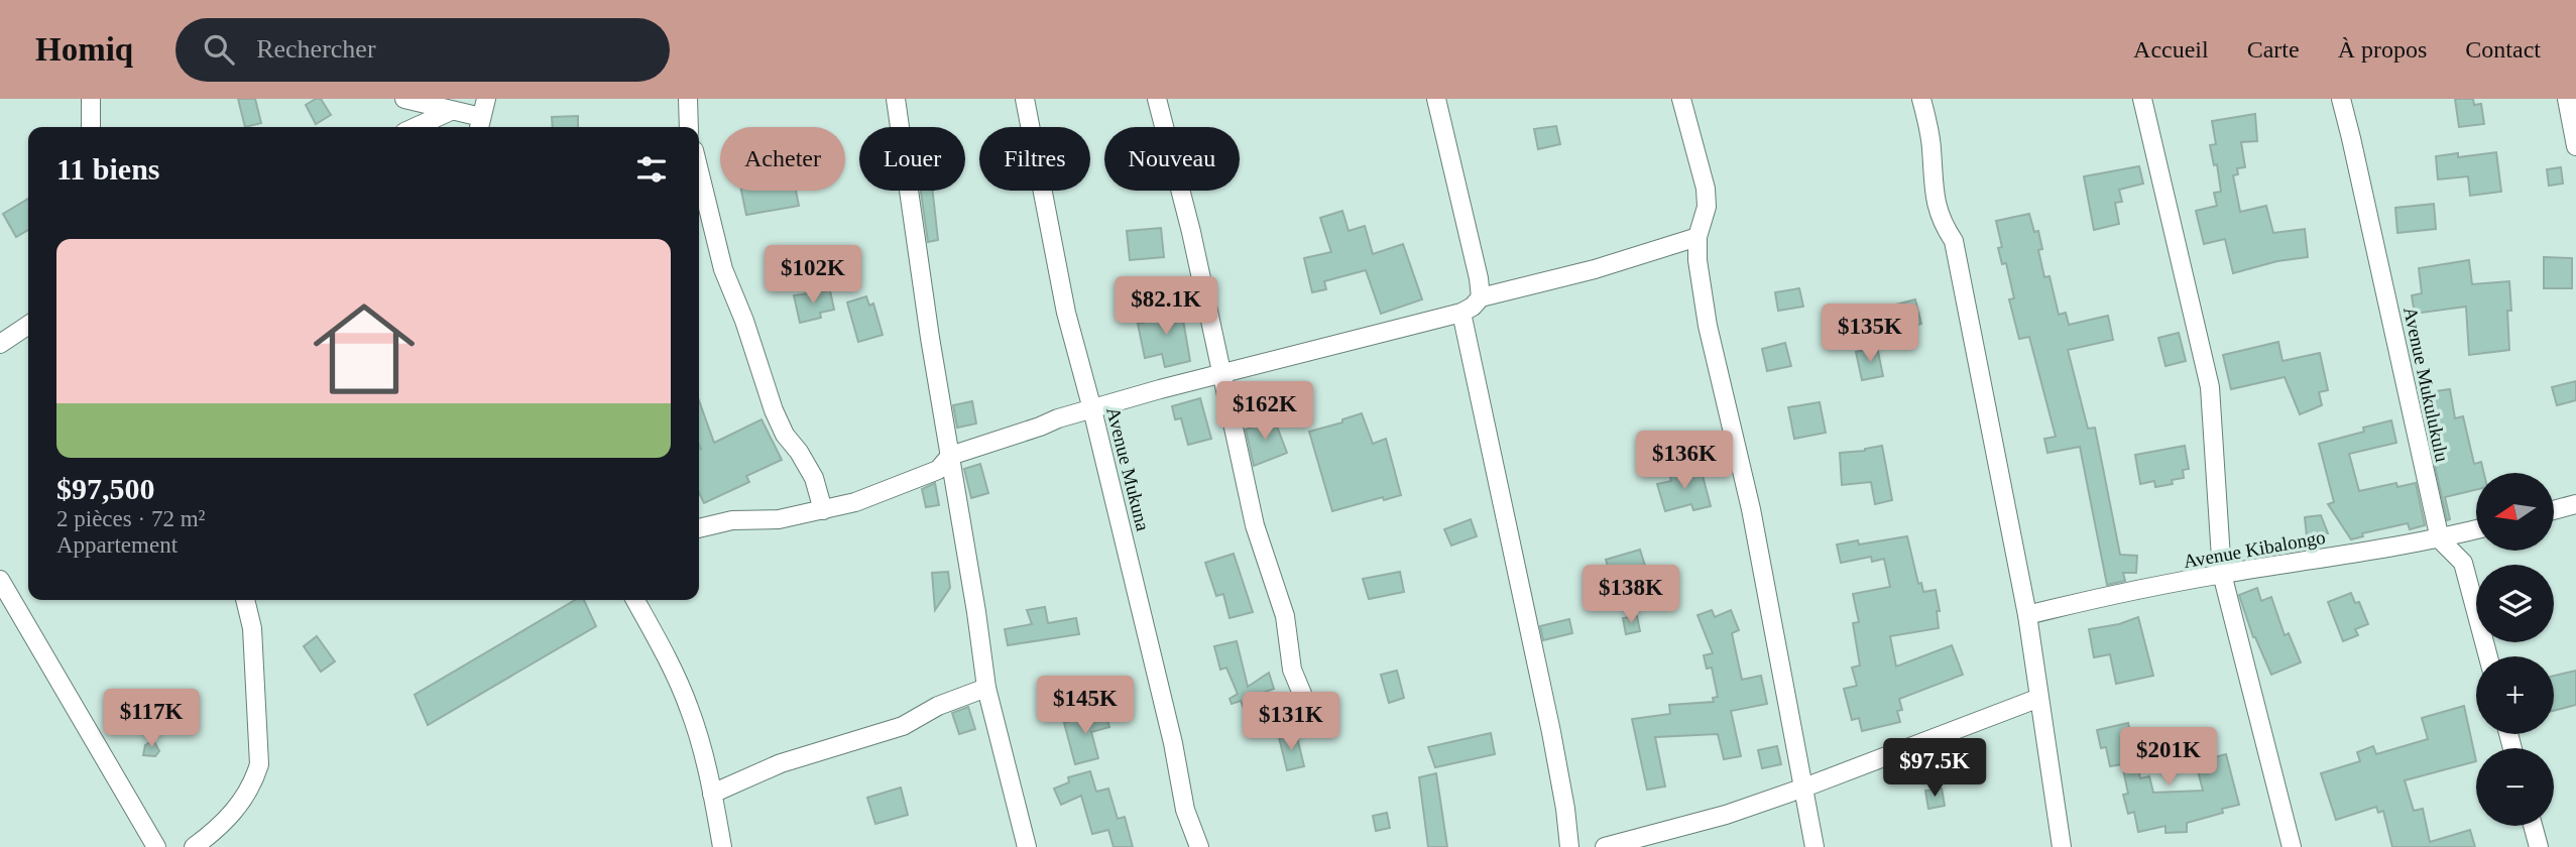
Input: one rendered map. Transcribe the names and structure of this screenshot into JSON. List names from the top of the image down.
{
  "streets": {
    "street": ["Avenue Mukulukulu", "Avenue Mukuna", "Avenue Kibalongo"]
  },
  "crossings": [
    ["Avenue Mukulukulu", "Avenue Kibalongo"]
  ],
  "north": "left",
  "page": {
    "header": "Homiq",
    "search": "Rechercher",
    "nav": [
      "Accueil",
      "Carte",
      "À propos",
      "Contact"
    ],
    "chip": [
      "Acheter",
      "Louer",
      "Filtres",
      "Nouveau"
    ],
    "heading": "11 biens",
    "list": [
      {
        "name": "$97,500",
        "note": "2 pièces · 72 m² · Appartement"
      }
    ],
    "price": [
      "$102K",
      "$82.1K",
      "$135K",
      "$162K",
      "$136K",
      "$138K",
      "$145K",
      "$117K",
      "$131K",
      "$201K",
      "$97.5K"
    ],
    "map_buttons": ["+", "−"]
  }
}
